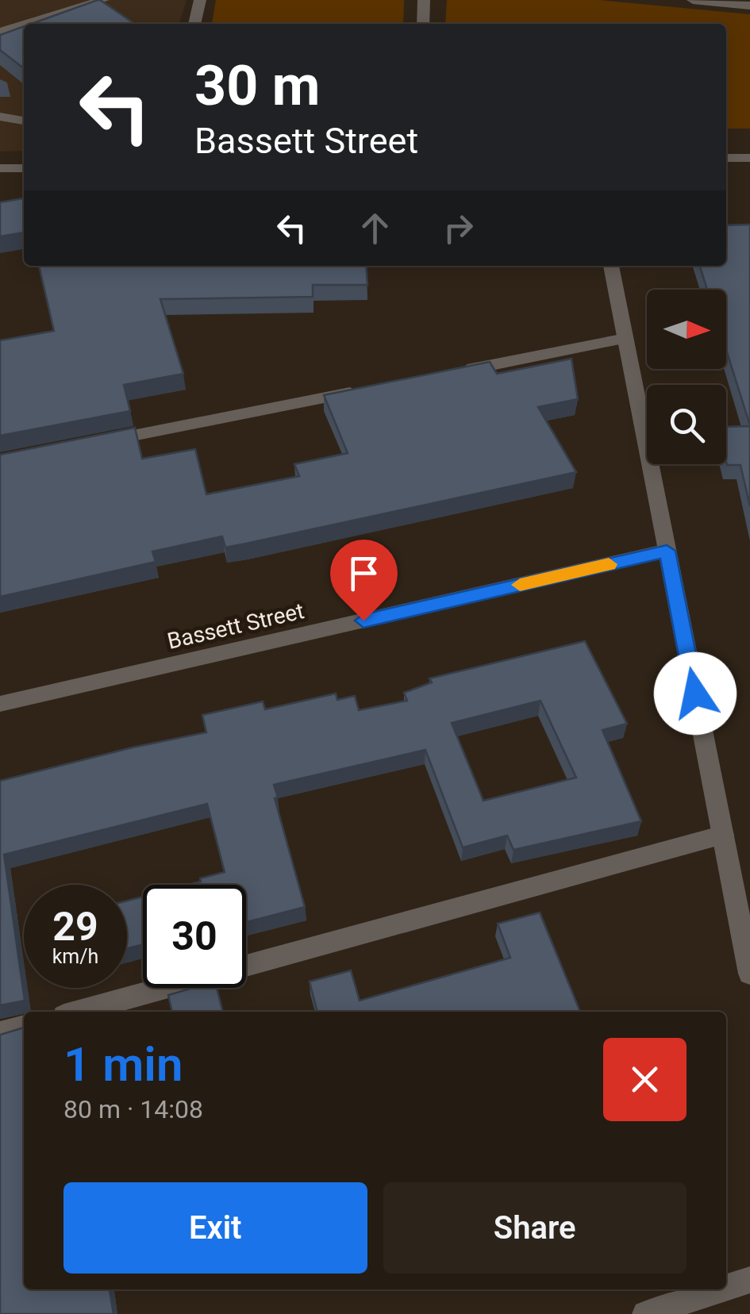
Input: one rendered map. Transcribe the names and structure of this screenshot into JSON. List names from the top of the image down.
{
  "streets": {
    "street": ["Bassett Street"]
  },
  "north": "right",
  "page": {
    "turn": ["30 m", "Bassett Street"],
    "speed": "29 km/h",
    "limit": "30",
    "heading": ["1 min", "80 m · 14:08"],
    "buttons": ["Exit", "Share"]
  }
}
